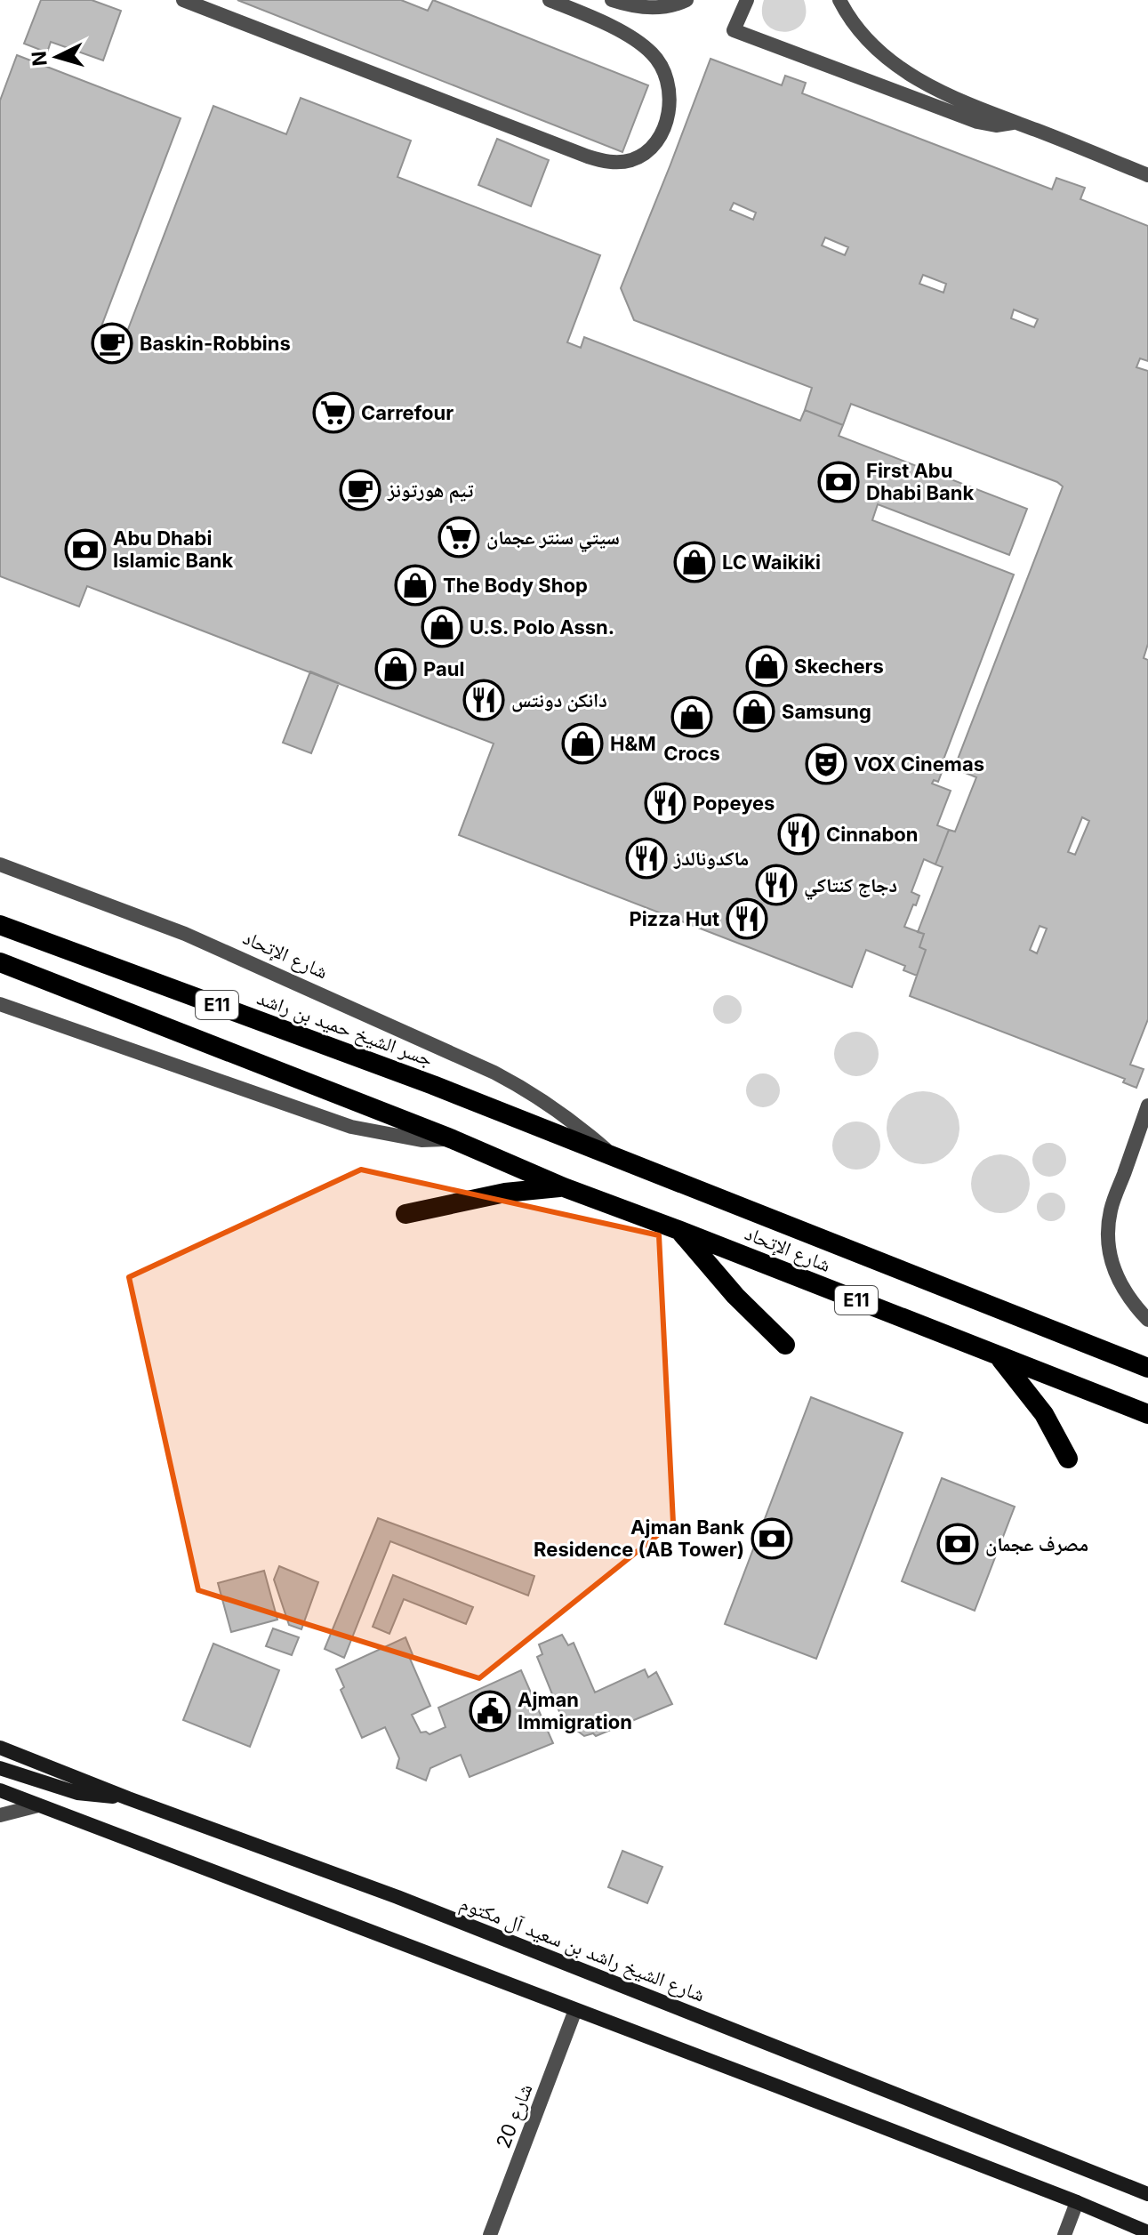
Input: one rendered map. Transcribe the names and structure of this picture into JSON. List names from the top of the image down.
{
  "streets": {
    "highway": ["شارع الإتحاد", "E11", "جسر الشيخ حميد بن راشد"],
    "main road": ["شارع الشيخ راشد بن سعيد آل مكتوم"],
    "street": ["شارع 20"]
  },
  "crossings": [
    ["شارع الإتحاد", "جسر الشيخ حميد بن راشد"]
  ],
  "places": {
    "cafe": ["Baskin-Robbins", "تيم هورتونز"],
    "supermarket": ["Carrefour", "سيتي سنتر عجمان"],
    "bank": [
      "First Abu Dhabi Bank",
      "Abu Dhabi Islamic Bank",
      "Ajman Bank Residence (AB Tower)",
      "مصرف عجمان"
    ],
    "shop": [
      "LC Waikiki",
      "The Body Shop",
      "U.S. Polo Assn.",
      "Skechers",
      "Paul",
      "Samsung",
      "Crocs",
      "H&M"
    ],
    "restaurant": [
      "دانكن دونتس",
      "Popeyes",
      "Cinnabon",
      "ماكدونالدز",
      "دجاج كنتاكي",
      "Pizza Hut"
    ],
    "theatre": ["VOX Cinemas"],
    "public building": ["Ajman Immigration"]
  },
  "north": "left"
}
